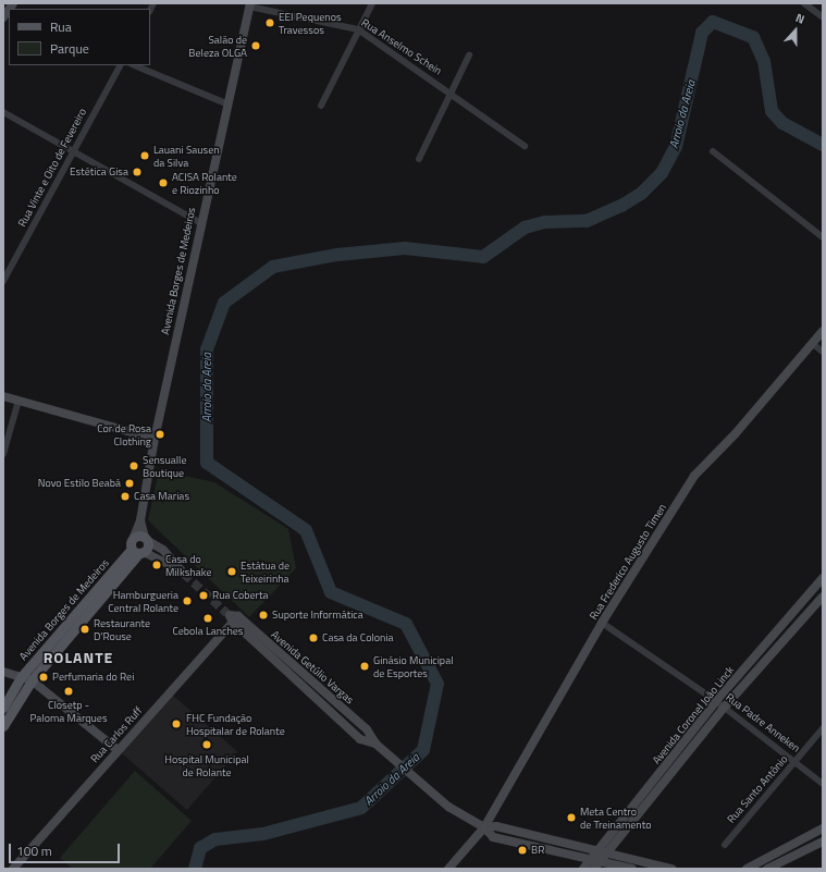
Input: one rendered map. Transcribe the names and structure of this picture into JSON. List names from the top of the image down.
{
  "streets": {
    "main road": [
      "Avenida Borges de Medeiros",
      "Rua Frederico Augusto Timen",
      "Avenida Getúlio Vargas",
      "Avenida Coronel João Linck",
      "Rua Carlos Ruff"
    ],
    "street": [
      "Rua Anselmo Schein",
      "Rua Vinte e Oito de Fevereiro",
      "Rua Padre Anneken",
      "Rua Santo Antônio"
    ]
  },
  "crossings": [
    ["Rua Anselmo Schein", "Avenida Borges de Medeiros"],
    ["Rua Frederico Augusto Timen", "Avenida Getúlio Vargas"],
    ["Rua Frederico Augusto Timen", "Rua Padre Anneken"],
    ["Avenida Getúlio Vargas", "Avenida Coronel João Linck"],
    ["Avenida Getúlio Vargas", "Rua Carlos Ruff"],
    ["Avenida Coronel João Linck", "Rua Padre Anneken"],
    ["Rua Padre Anneken", "Rua Santo Antônio"]
  ],
  "districts": ["ROLANTE"],
  "water": ["Arroio da Areia"],
  "places": [
    "EEI Pequenos Travessos",
    "Salão de Beleza OLGA",
    "Lauani Sausen da Silva",
    "Estética Gisa",
    "ACISA Rolante e Riozinho",
    "Cor de Rosa Clothing",
    "Sensualle Boutique",
    "Novo Estilo Beabá",
    "Casa Marias",
    "Casa do Milkshake",
    "Estátua de Teixeirinha",
    "Rua Coberta",
    "Hamburgueria Central Rolante",
    "Suporte Informática",
    "Cebola Lanches",
    "Restaurante D'Rouse",
    "Casa da Colonia",
    "Ginásio Municipal de Esportes",
    "Perfumaria do Rei",
    "Closetp - Paloma Marques",
    "FHC Fundação Hospitalar de Rolante",
    "Hospital Municipal de Rolante",
    "Meta Centro de Treinamento",
    "BR"
  ],
  "legend": ["Rua", "Parque"],
  "scale_bar": "100 m",
  "north": "top"
}
